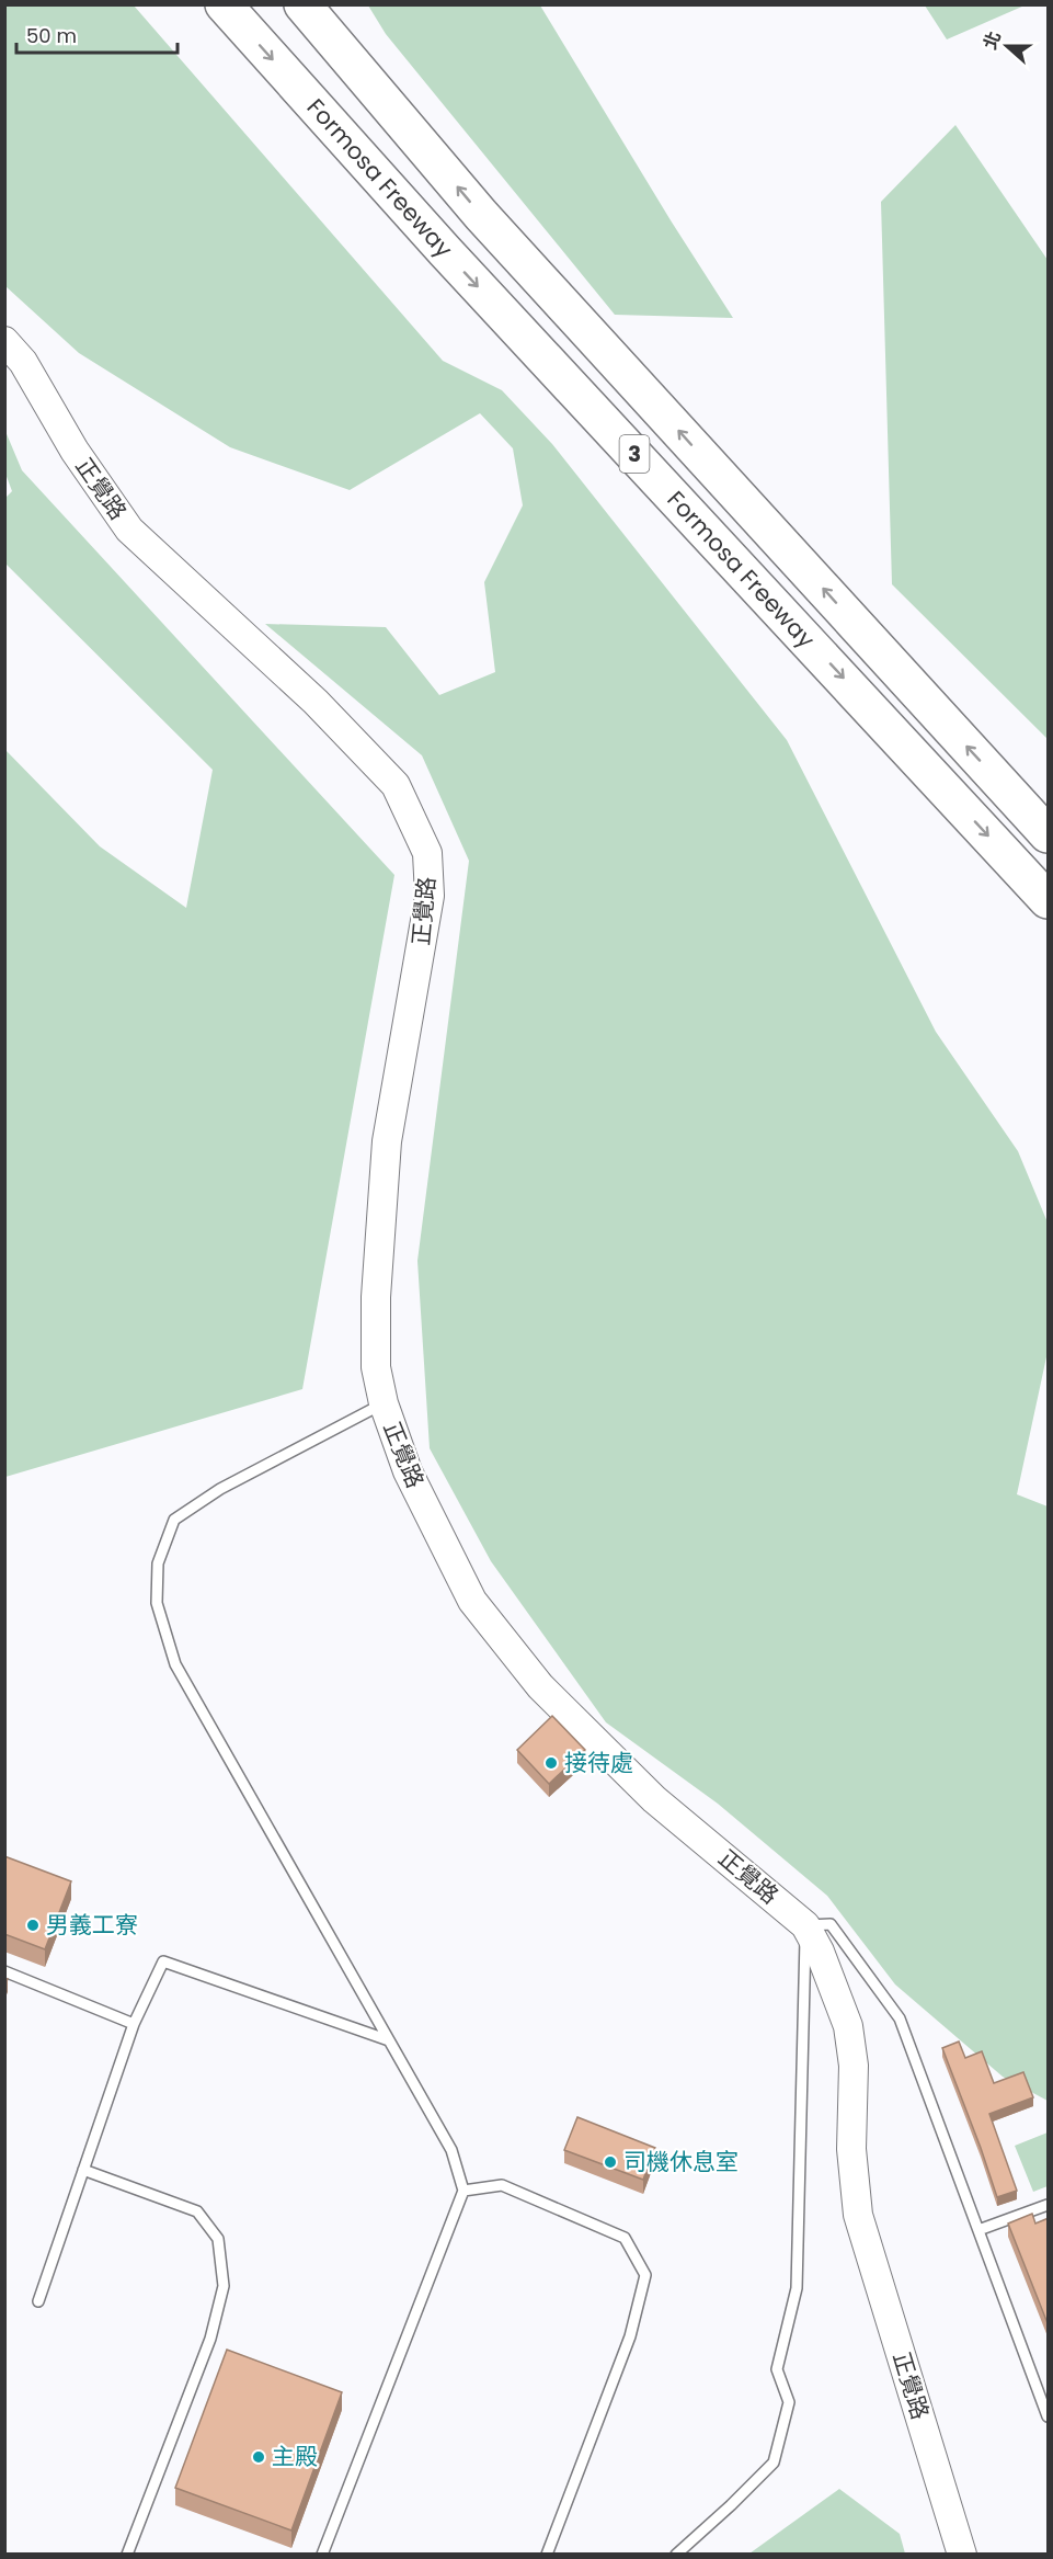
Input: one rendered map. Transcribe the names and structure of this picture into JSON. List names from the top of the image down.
{
  "streets": {
    "highway": ["Formosa Freeway", "3"],
    "street": ["正覺路"]
  },
  "places": [
    "接待處",
    "男義工寮",
    "司機休息室",
    "主殿"
  ],
  "scale_bar": "50 m",
  "north": "left"
}
